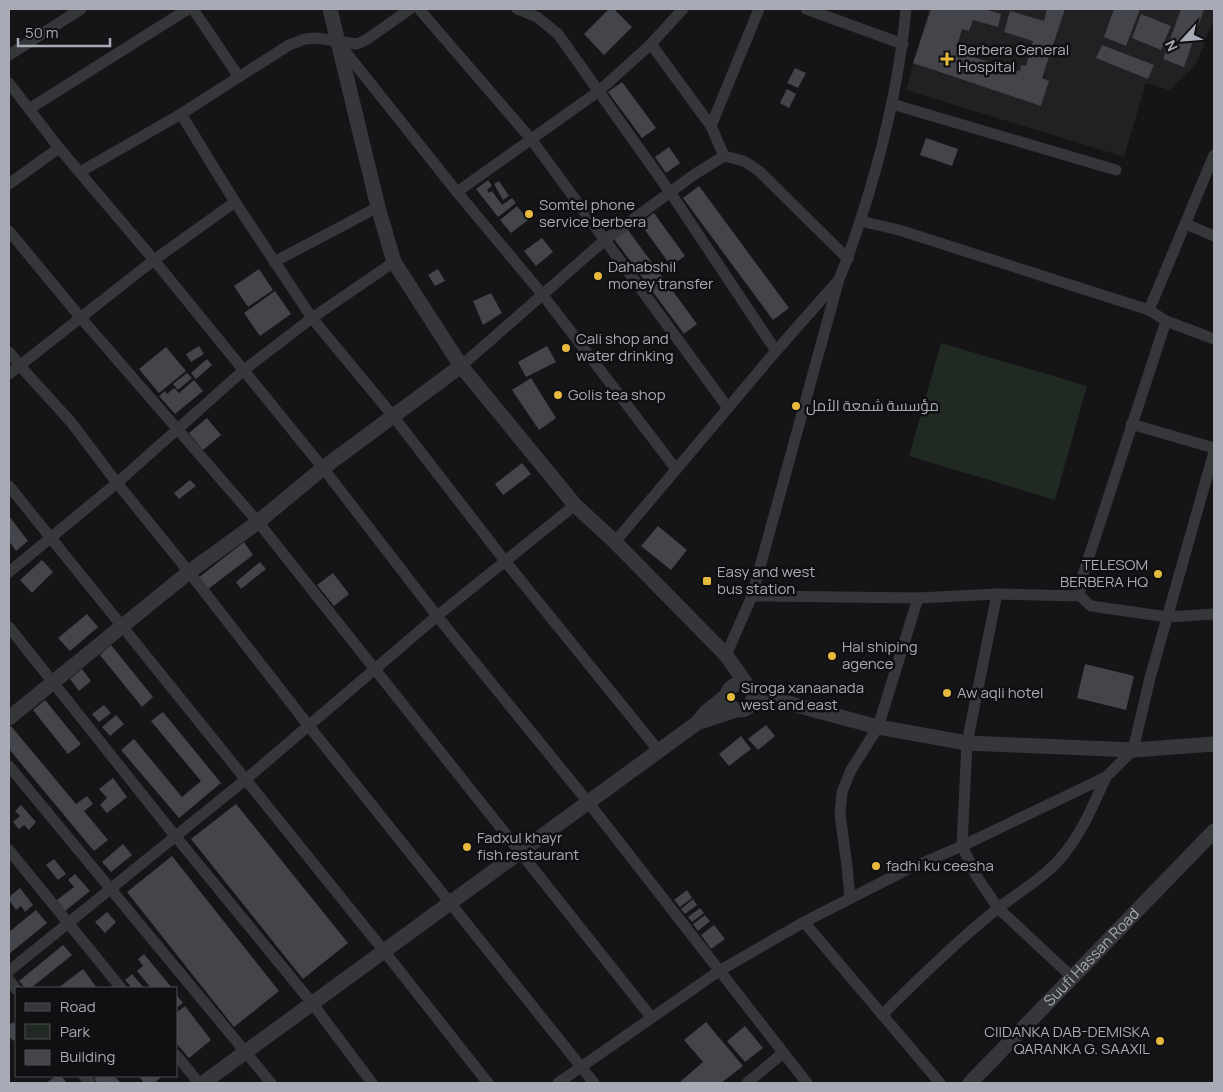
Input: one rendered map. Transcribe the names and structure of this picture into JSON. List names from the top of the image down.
{
  "streets": {
    "street": ["Suufi Hassan Road"]
  },
  "places": {
    "health": ["Berbera General Hospital"],
    "other": [
      "Somtel phone service berbera",
      "Dahabshil money transfer",
      "Cali shop and water drinking",
      "Golis tea shop",
      "مؤسسة شمعة الأمل",
      "TELESOM BERBERA HQ",
      "Hal shiping agence",
      "Aw aqli hotel",
      "Siroga xanaanada west and east",
      "Fadxul khayr fish restaurant",
      "fadhi ku ceesha",
      "CIIDANKA DAB-DEMISKA QARANKA G. SAAXIL"
    ],
    "transit": ["Easy and west bus station"]
  },
  "legend": ["Road", "Park", "Building"],
  "scale_bar": "50 m",
  "north": "bottom left"
}
